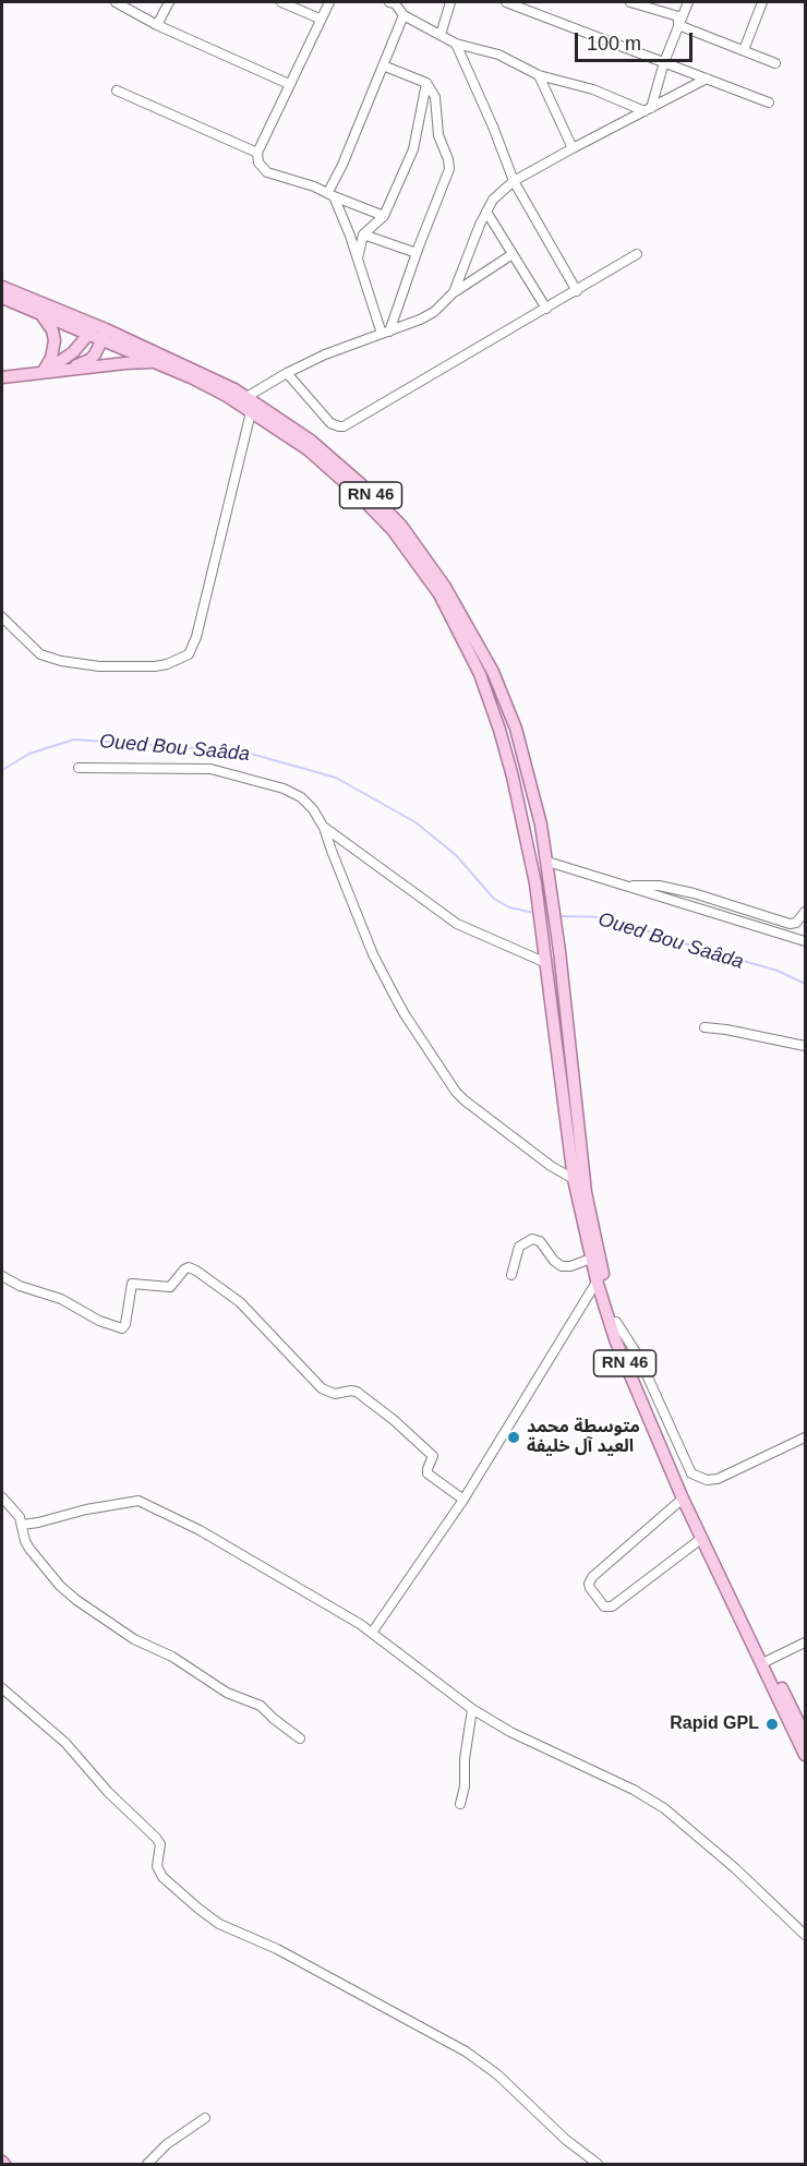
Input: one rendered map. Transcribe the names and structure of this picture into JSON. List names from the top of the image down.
{
  "streets": {
    "main road": ["RN 46"]
  },
  "water": ["Oued Bou Saâda"],
  "places": ["متوسطة محمد العيد آل خليفة", "Rapid GPL"],
  "scale_bar": "100 m"
}
